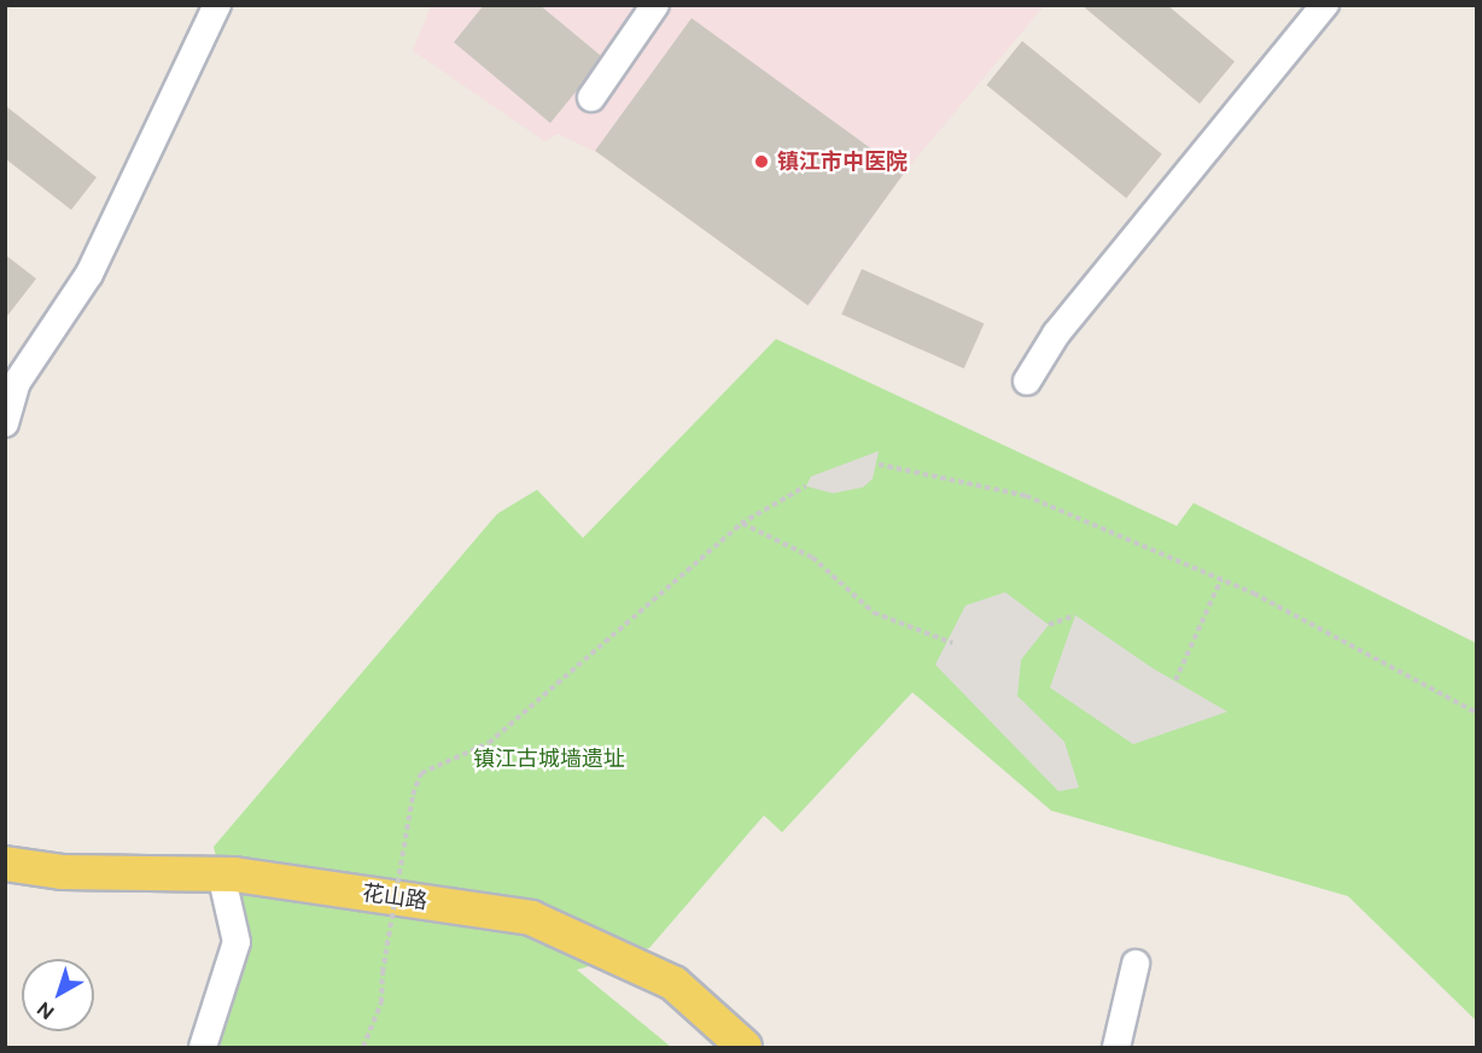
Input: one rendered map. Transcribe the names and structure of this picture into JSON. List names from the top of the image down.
{
  "streets": {
    "main road": ["花山路"]
  },
  "parks": ["镇江古城墙遗址"],
  "places": ["镇江市中医院"],
  "north": "bottom left"
}
